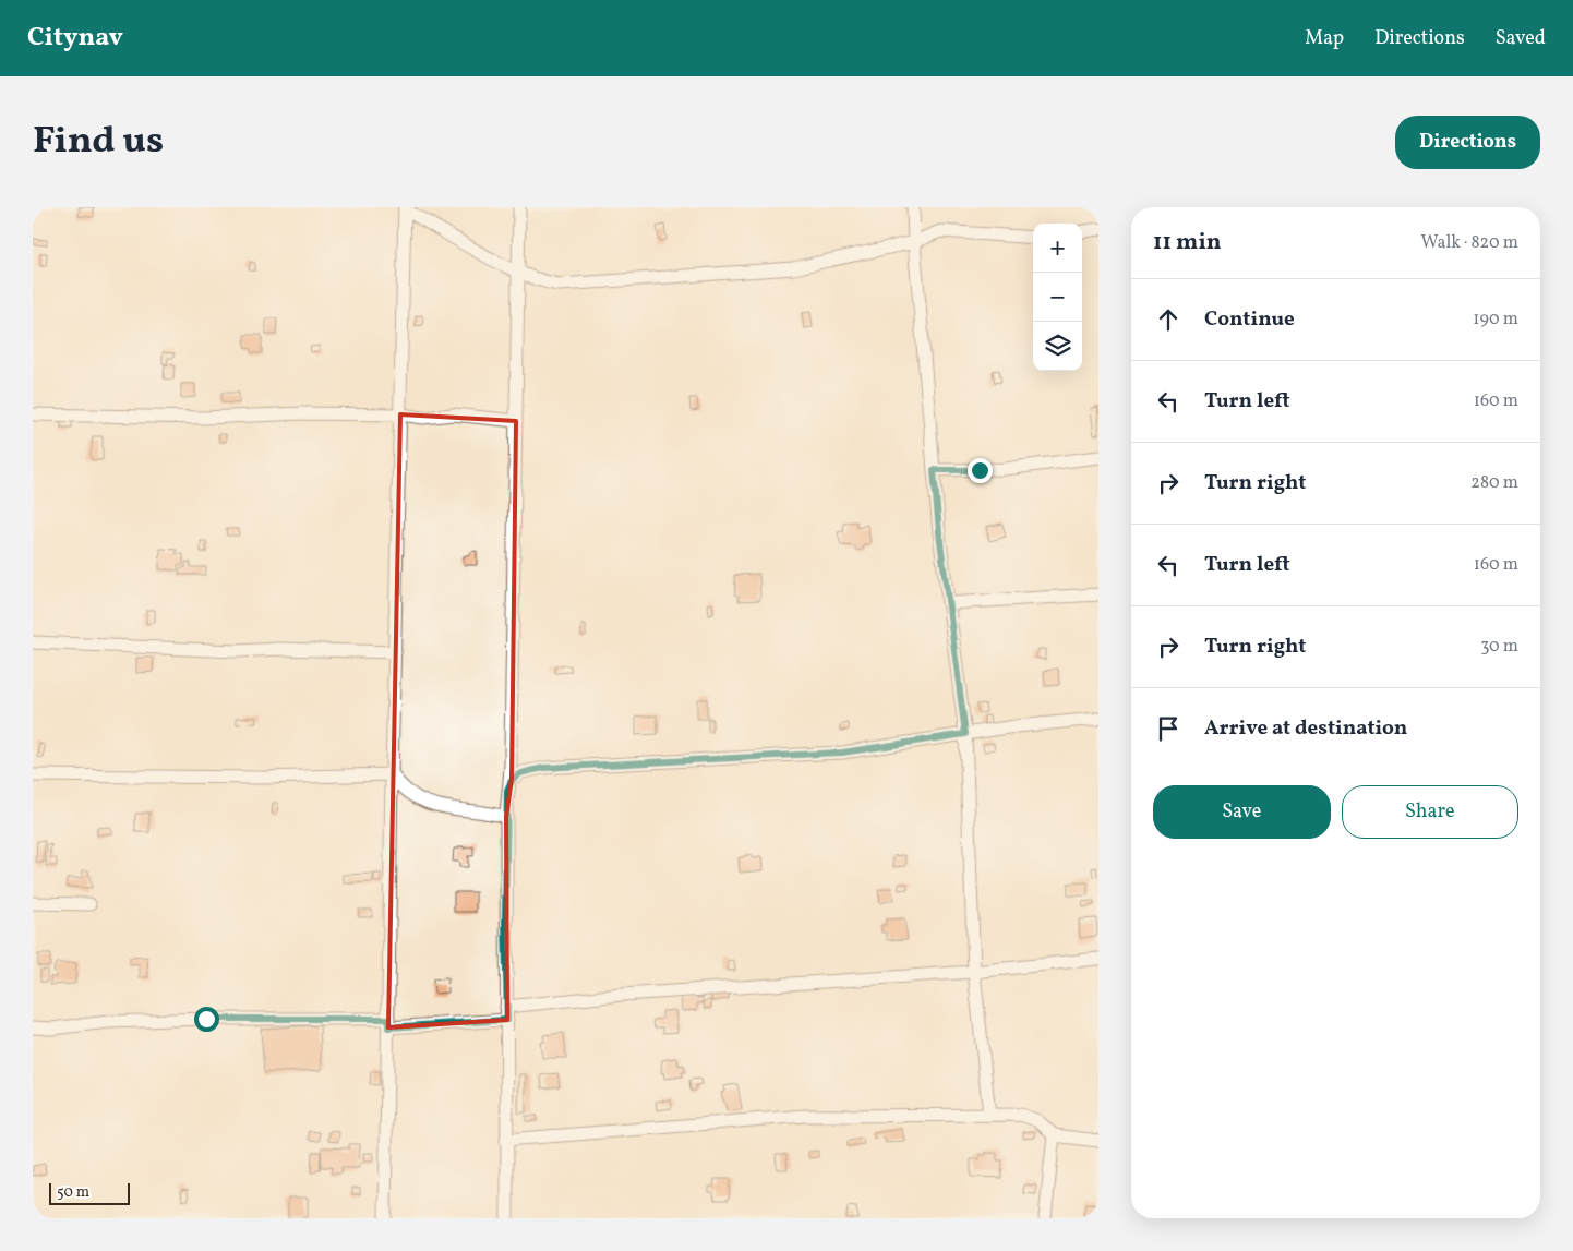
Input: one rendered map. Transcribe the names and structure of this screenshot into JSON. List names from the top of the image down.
{
  "scale_bar": "50 m",
  "page": {
    "header": "Citynav",
    "nav": ["Map", "Directions", "Saved"],
    "title": "Find us",
    "buttons": [
      "Directions",
      ["Save", "Share"]
    ],
    "heading": ["11 min", "Walk · 820 m"],
    "map_buttons": ["+", "−"],
    "list": [
      ["Continue", "190 m"],
      ["Turn left", "160 m"],
      ["Turn right", "280 m"],
      ["Turn left", "160 m"],
      ["Turn right", "30 m"],
      "Arrive at destination"
    ],
    "scale": "50 m"
  }
}
